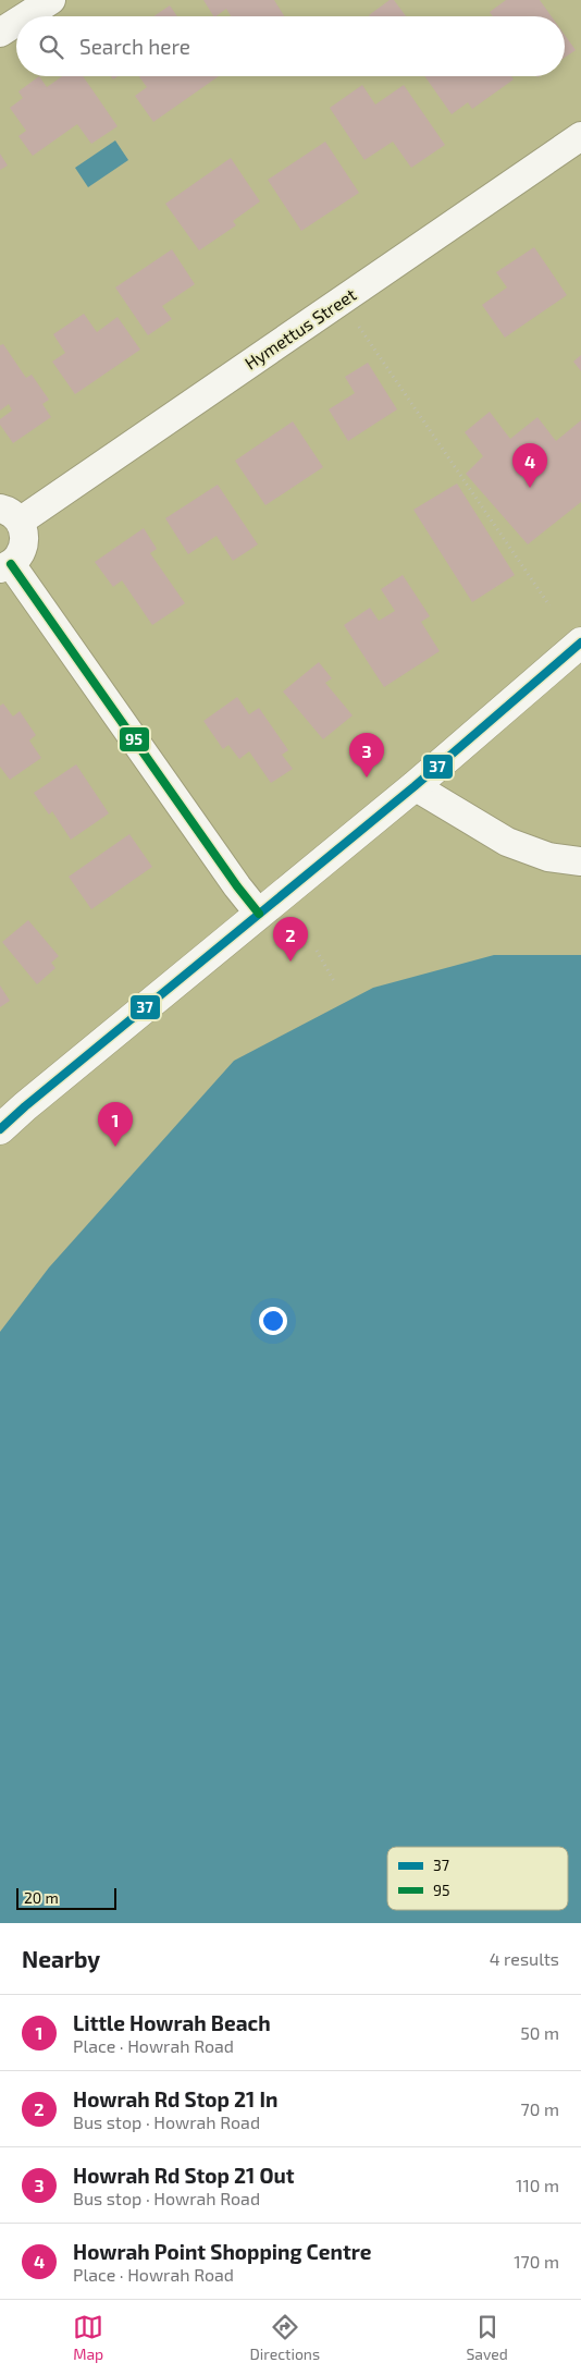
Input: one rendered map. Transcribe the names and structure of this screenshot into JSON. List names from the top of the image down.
{
  "streets": {
    "street": ["Hymettus Street"]
  },
  "lines": ["transit line 95", "transit line 37"],
  "legend": ["37", "95"],
  "scale_bar": "20 m",
  "page": {
    "search": "Search here",
    "pins": [
      "4",
      "3",
      "2",
      "1"
    ],
    "scale": "20 m",
    "heading": ["Nearby", "4 results"],
    "list": [
      {
        "mark": "1",
        "name": "Little Howrah Beach",
        "note": "Place · Howrah Road",
        "value": "50 m"
      },
      {
        "mark": "2",
        "name": "Howrah Rd Stop 21 In",
        "note": "Bus stop · Howrah Road",
        "value": "70 m"
      },
      {
        "mark": "3",
        "name": "Howrah Rd Stop 21 Out",
        "note": "Bus stop · Howrah Road",
        "value": "110 m"
      },
      {
        "mark": "4",
        "name": "Howrah Point Shopping Centre",
        "note": "Place · Howrah Road",
        "value": "170 m"
      }
    ],
    "nav": ["Map", "Directions", "Saved"]
  }
}
